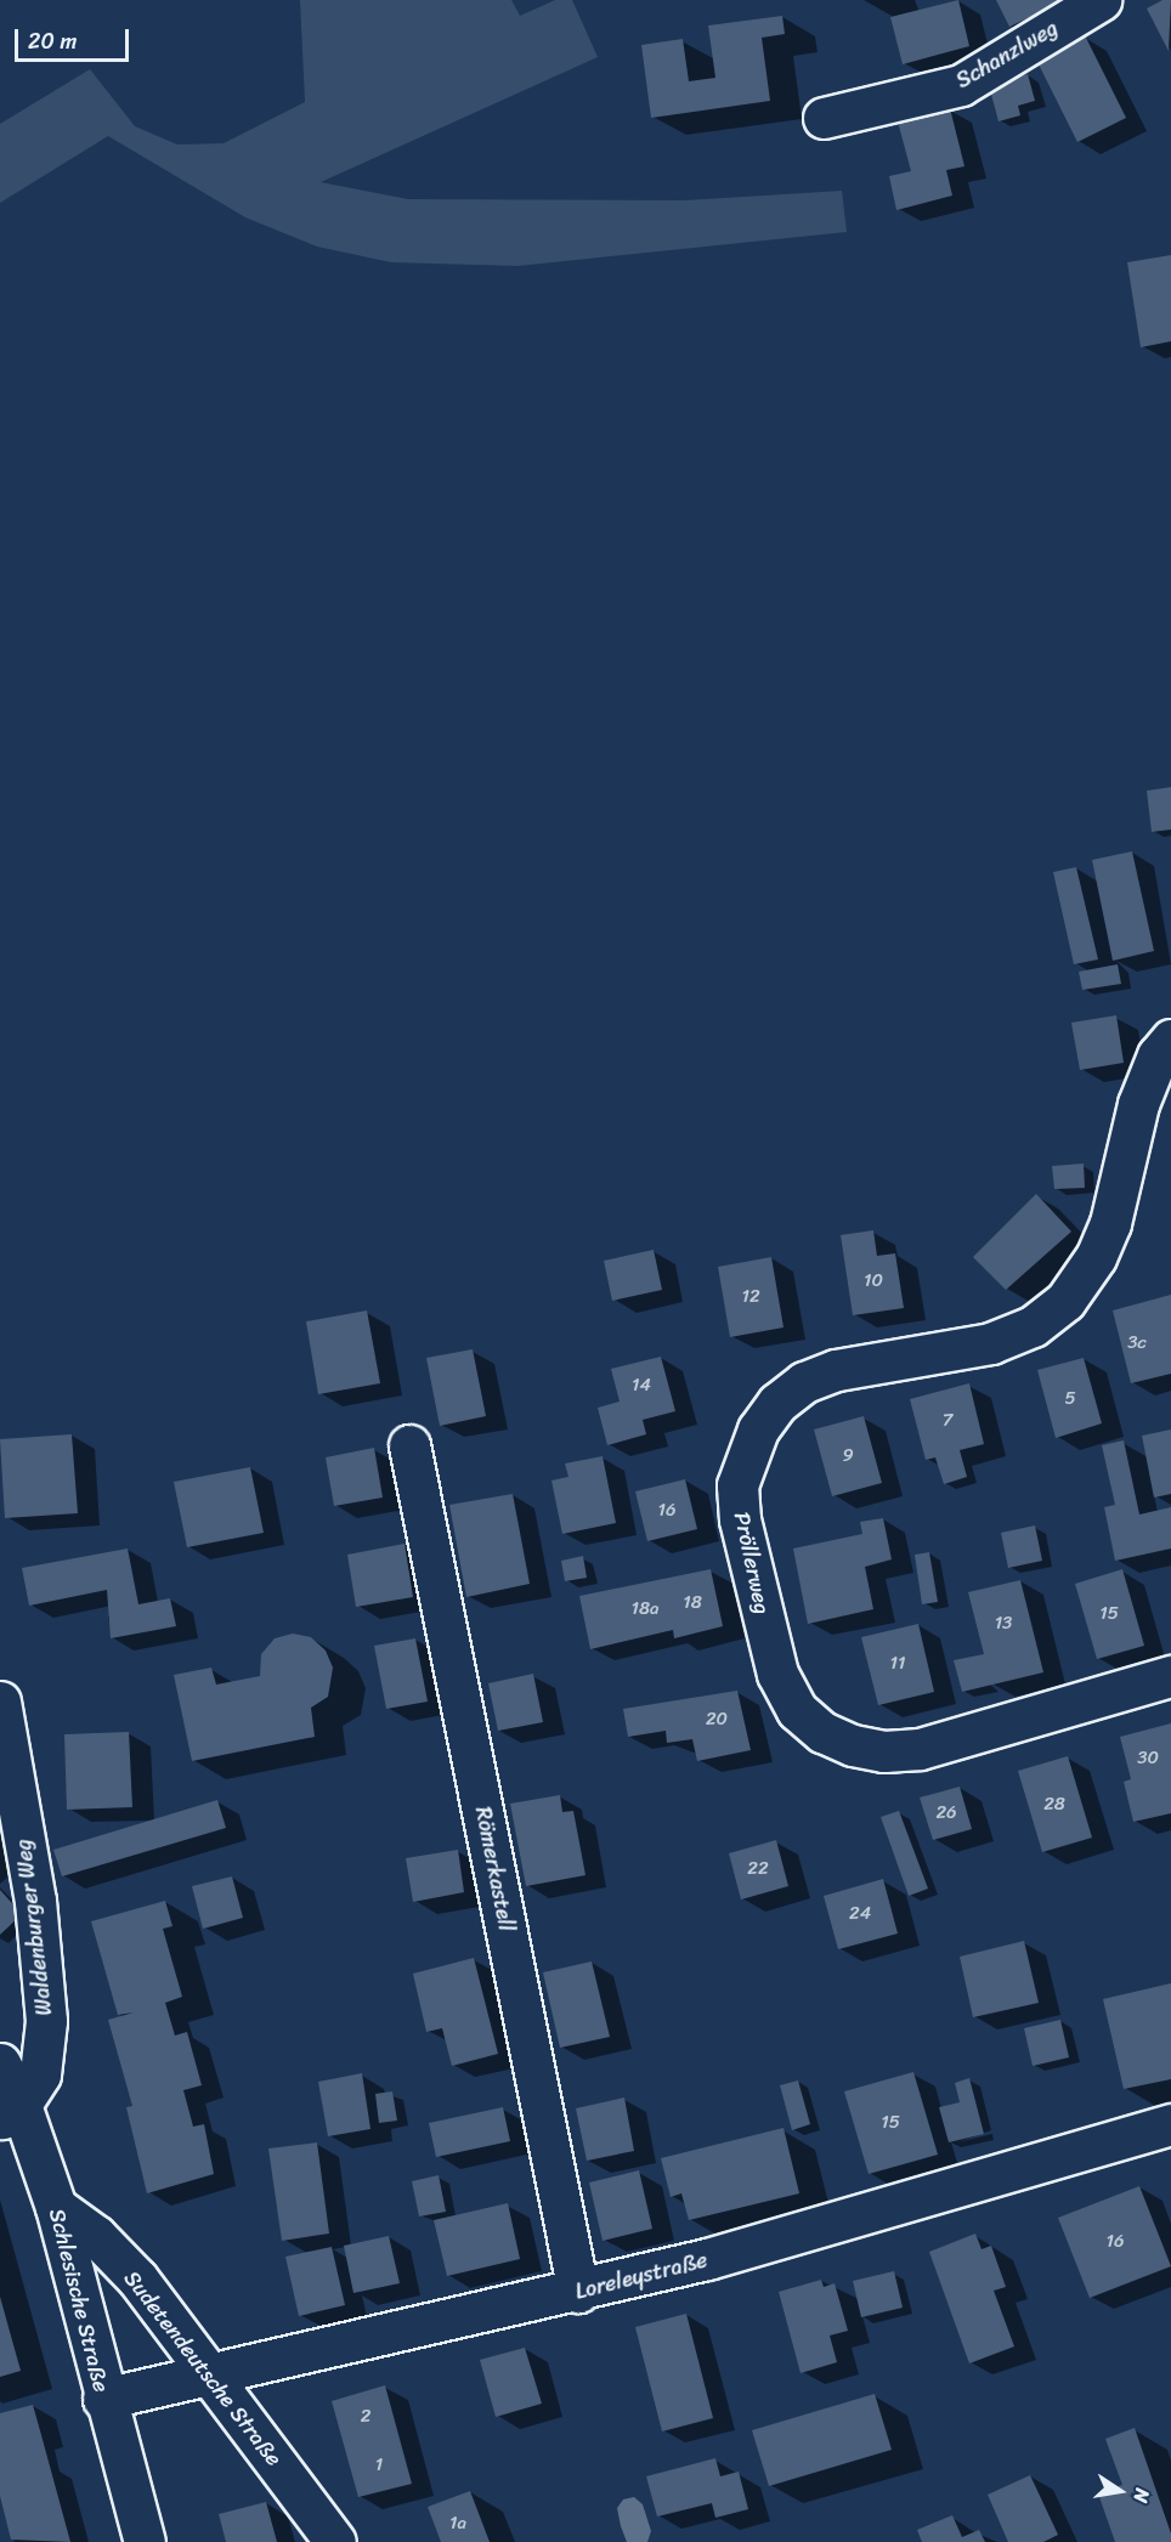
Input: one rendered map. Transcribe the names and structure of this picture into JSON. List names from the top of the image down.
{
  "streets": {
    "street": [
      "Schanzlweg",
      "Pröllerweg",
      "Römerkastell",
      "Waldenburger Weg",
      "Loreleystraße",
      "Schlesische Straße",
      "Sudetendeutsche Straße"
    ]
  },
  "crossings": [
    ["Römerkastell", "Loreleystraße"],
    ["Waldenburger Weg", "Schlesische Straße"],
    ["Loreleystraße", "Schlesische Straße"],
    ["Loreleystraße", "Sudetendeutsche Straße"],
    ["Schlesische Straße", "Sudetendeutsche Straße"]
  ],
  "house_numbers": [
    "10",
    "12",
    "3c",
    "14",
    "5",
    "7",
    "9",
    "16",
    "18",
    "18a",
    "15",
    "13",
    "11",
    "20",
    "30",
    "28",
    "26",
    "22",
    "24",
    "15",
    "16",
    "2",
    "1",
    "1a"
  ],
  "scale_bar": "20 m",
  "north": "right"
}
